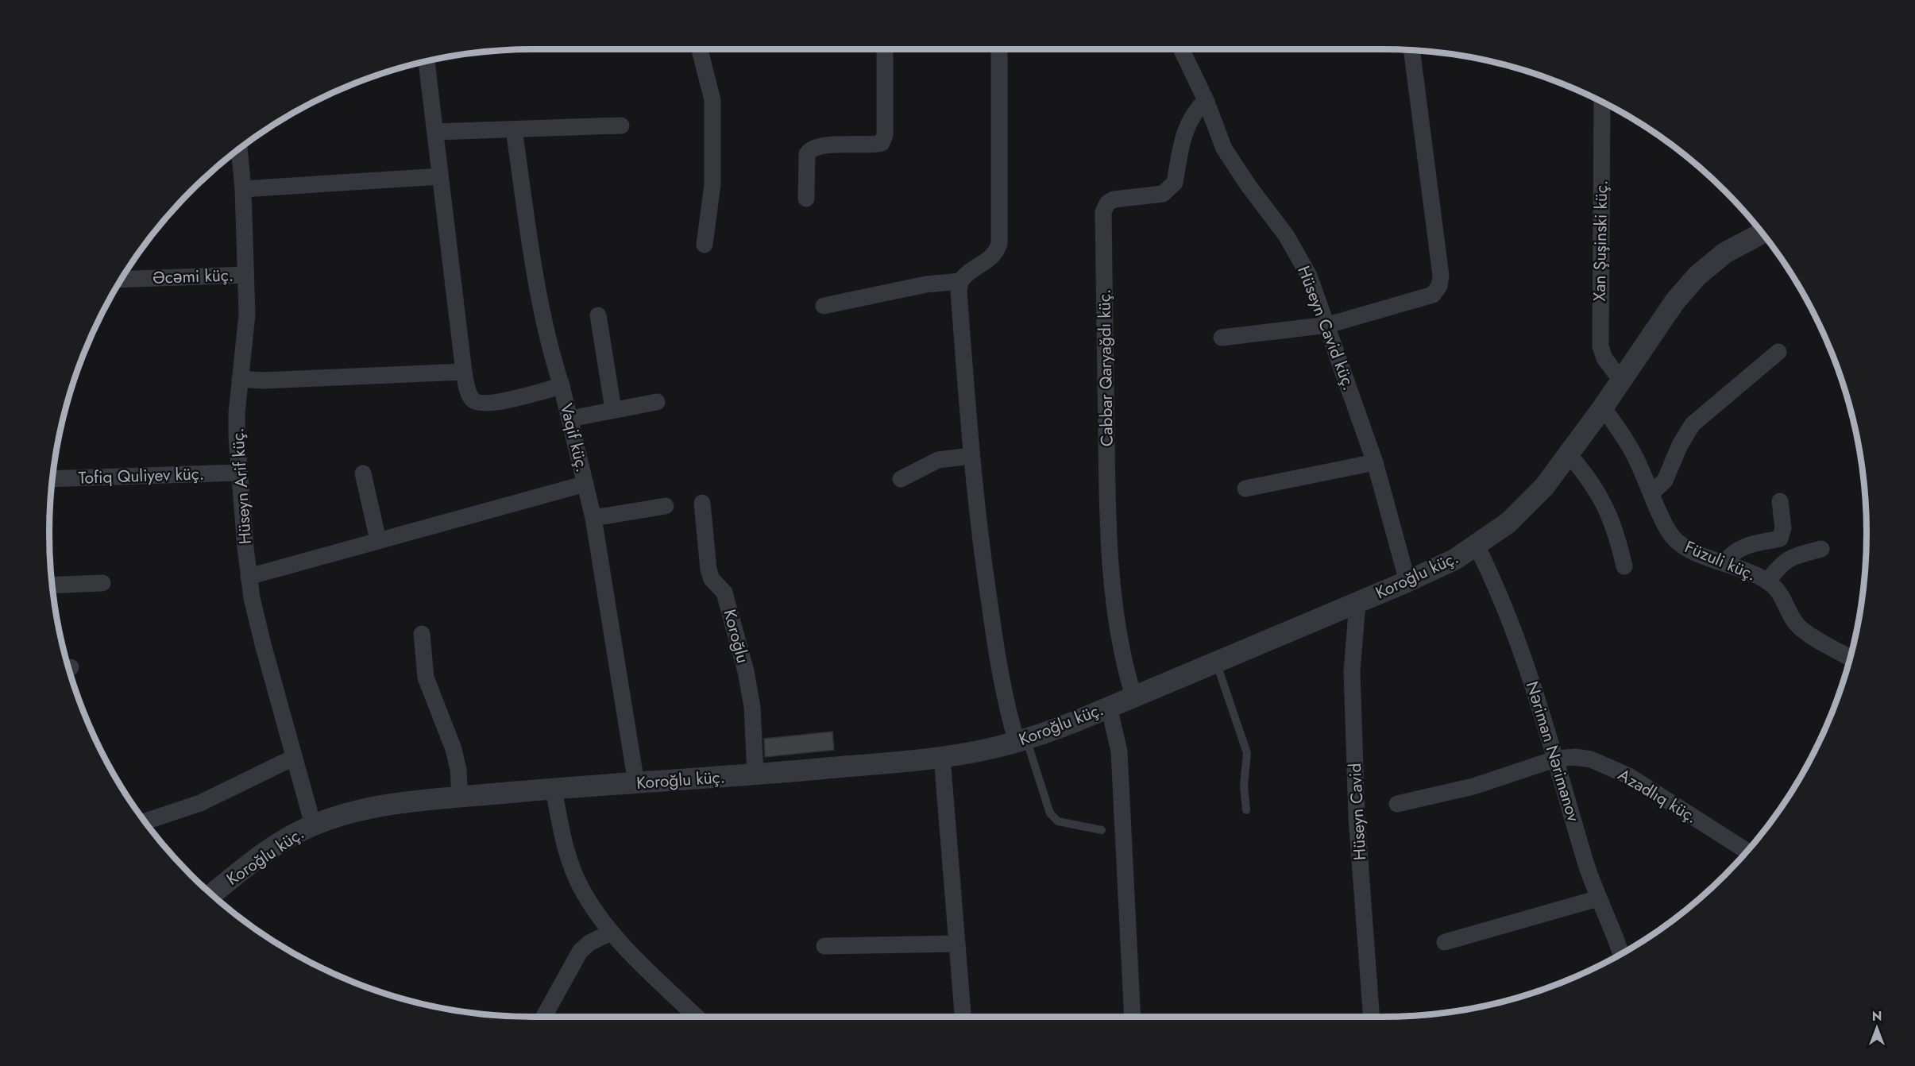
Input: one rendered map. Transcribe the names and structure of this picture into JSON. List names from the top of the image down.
{
  "streets": {
    "street": [
      "Xan Şuşinski küç.",
      "Əcəmi küç.",
      "Hüseyn Cavid küç.",
      "Cabbar Qaryağdı küç.",
      "Vaqif küç.",
      "Tofiq Quliyev küç.",
      "Hüseyn Arif küç.",
      "Füzuli küç.",
      "Koroğlu küç.",
      "Koroğlu",
      "Nəriman Nərimanov",
      "Azadlıq küç.",
      "Hüseyn Cavid"
    ]
  },
  "crossings": [
    ["Xan Şuşinski küç.", "Koroğlu küç."],
    ["Əcəmi küç.", "Hüseyn Arif küç."],
    ["Hüseyn Cavid küç.", "Cabbar Qaryağdı küç."],
    ["Hüseyn Cavid küç.", "Koroğlu küç."],
    ["Cabbar Qaryağdı küç.", "Koroğlu küç."],
    ["Vaqif küç.", "Koroğlu küç."],
    ["Tofiq Quliyev küç.", "Hüseyn Arif küç."],
    ["Hüseyn Arif küç.", "Koroğlu küç."],
    ["Füzuli küç.", "Koroğlu küç."],
    ["Koroğlu küç.", "Koroğlu"],
    ["Koroğlu küç.", "Nəriman Nərimanov"],
    ["Koroğlu küç.", "Hüseyn Cavid"],
    ["Nəriman Nərimanov", "Azadlıq küç."]
  ],
  "north": "top"
}
